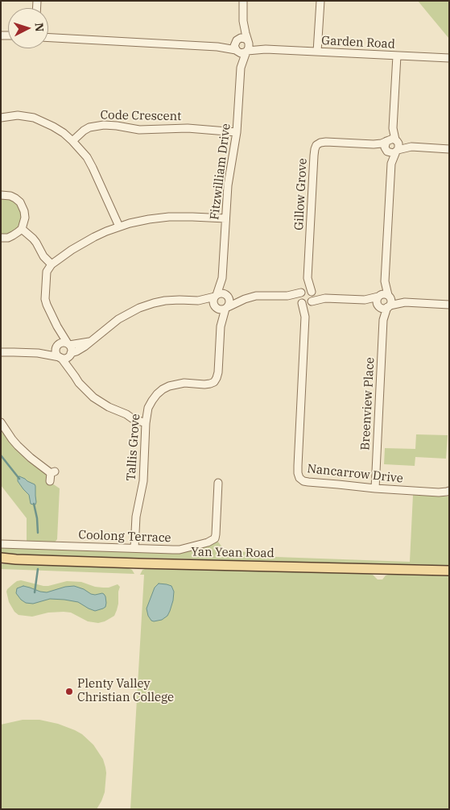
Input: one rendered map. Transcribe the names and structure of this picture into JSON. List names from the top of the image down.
{
  "streets": {
    "main road": ["Yan Yean Road"],
    "street": [
      "Garden Road",
      "Code Crescent",
      "Fitzwilliam Drive",
      "Gillow Grove",
      "Breenview Place",
      "Tallis Grove",
      "Nancarrow Drive",
      "Coolong Terrace"
    ]
  },
  "crossings": [
    ["Garden Road", "Fitzwilliam Drive"],
    ["Code Crescent", "Fitzwilliam Drive"],
    ["Fitzwilliam Drive", "Tallis Grove"],
    ["Gillow Grove", "Nancarrow Drive"],
    ["Breenview Place", "Nancarrow Drive"],
    ["Tallis Grove", "Coolong Terrace"]
  ],
  "places": ["Plenty Valley Christian College"],
  "north": "right"
}
